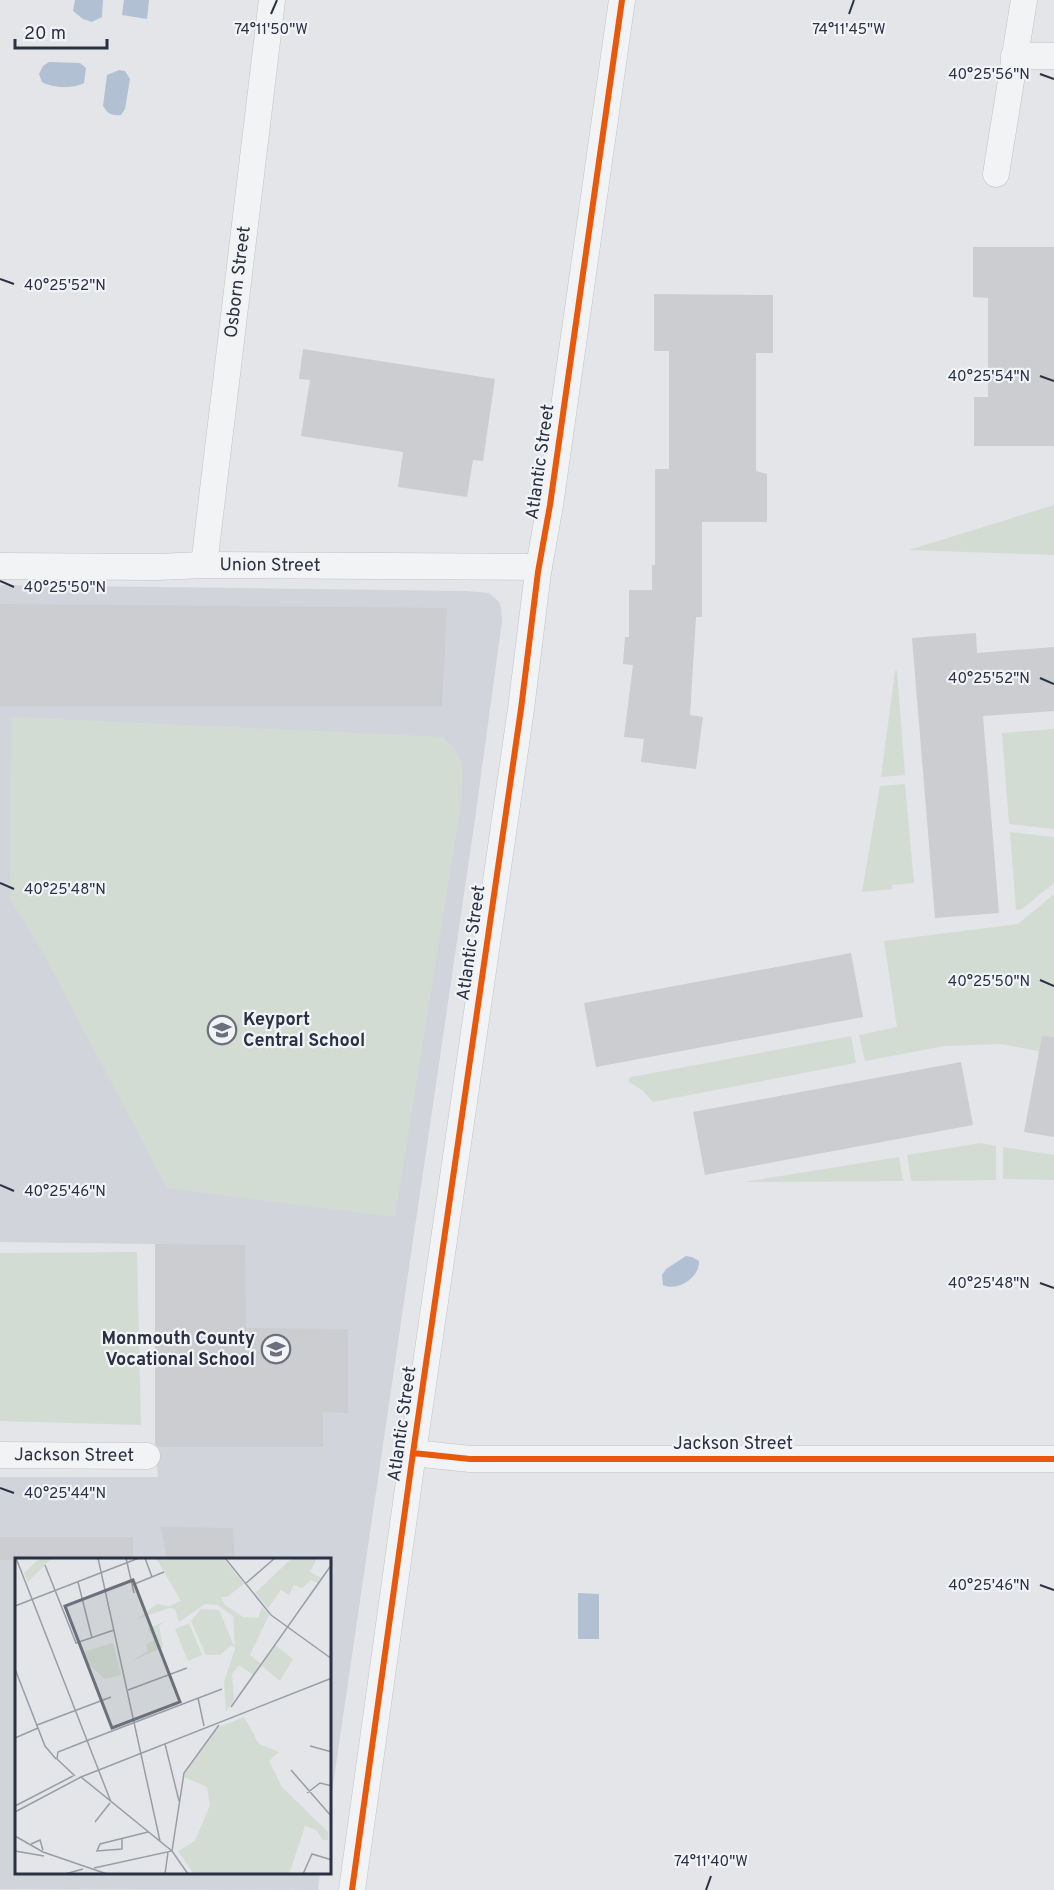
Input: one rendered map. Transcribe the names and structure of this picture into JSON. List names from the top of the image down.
{
  "streets": {
    "street": [
      "Osborn Street",
      "Atlantic Street",
      "Union Street",
      "Jackson Street"
    ]
  },
  "crossings": [
    ["Osborn Street", "Union Street"],
    ["Atlantic Street", "Union Street"],
    ["Atlantic Street", "Jackson Street"]
  ],
  "places": {
    "school or university": ["Keyport Central School", "Monmouth County Vocational School"]
  },
  "scale_bar": "20 m",
  "coordinates": [
    "74°11'50\"W",
    "74°11'45\"W",
    "40°25'56\"N",
    "40°25'52\"N",
    "40°25'54\"N",
    "40°25'50\"N",
    "40°25'48\"N",
    "40°25'46\"N",
    "40°25'44\"N",
    "74°11'40\"W"
  ]
}
